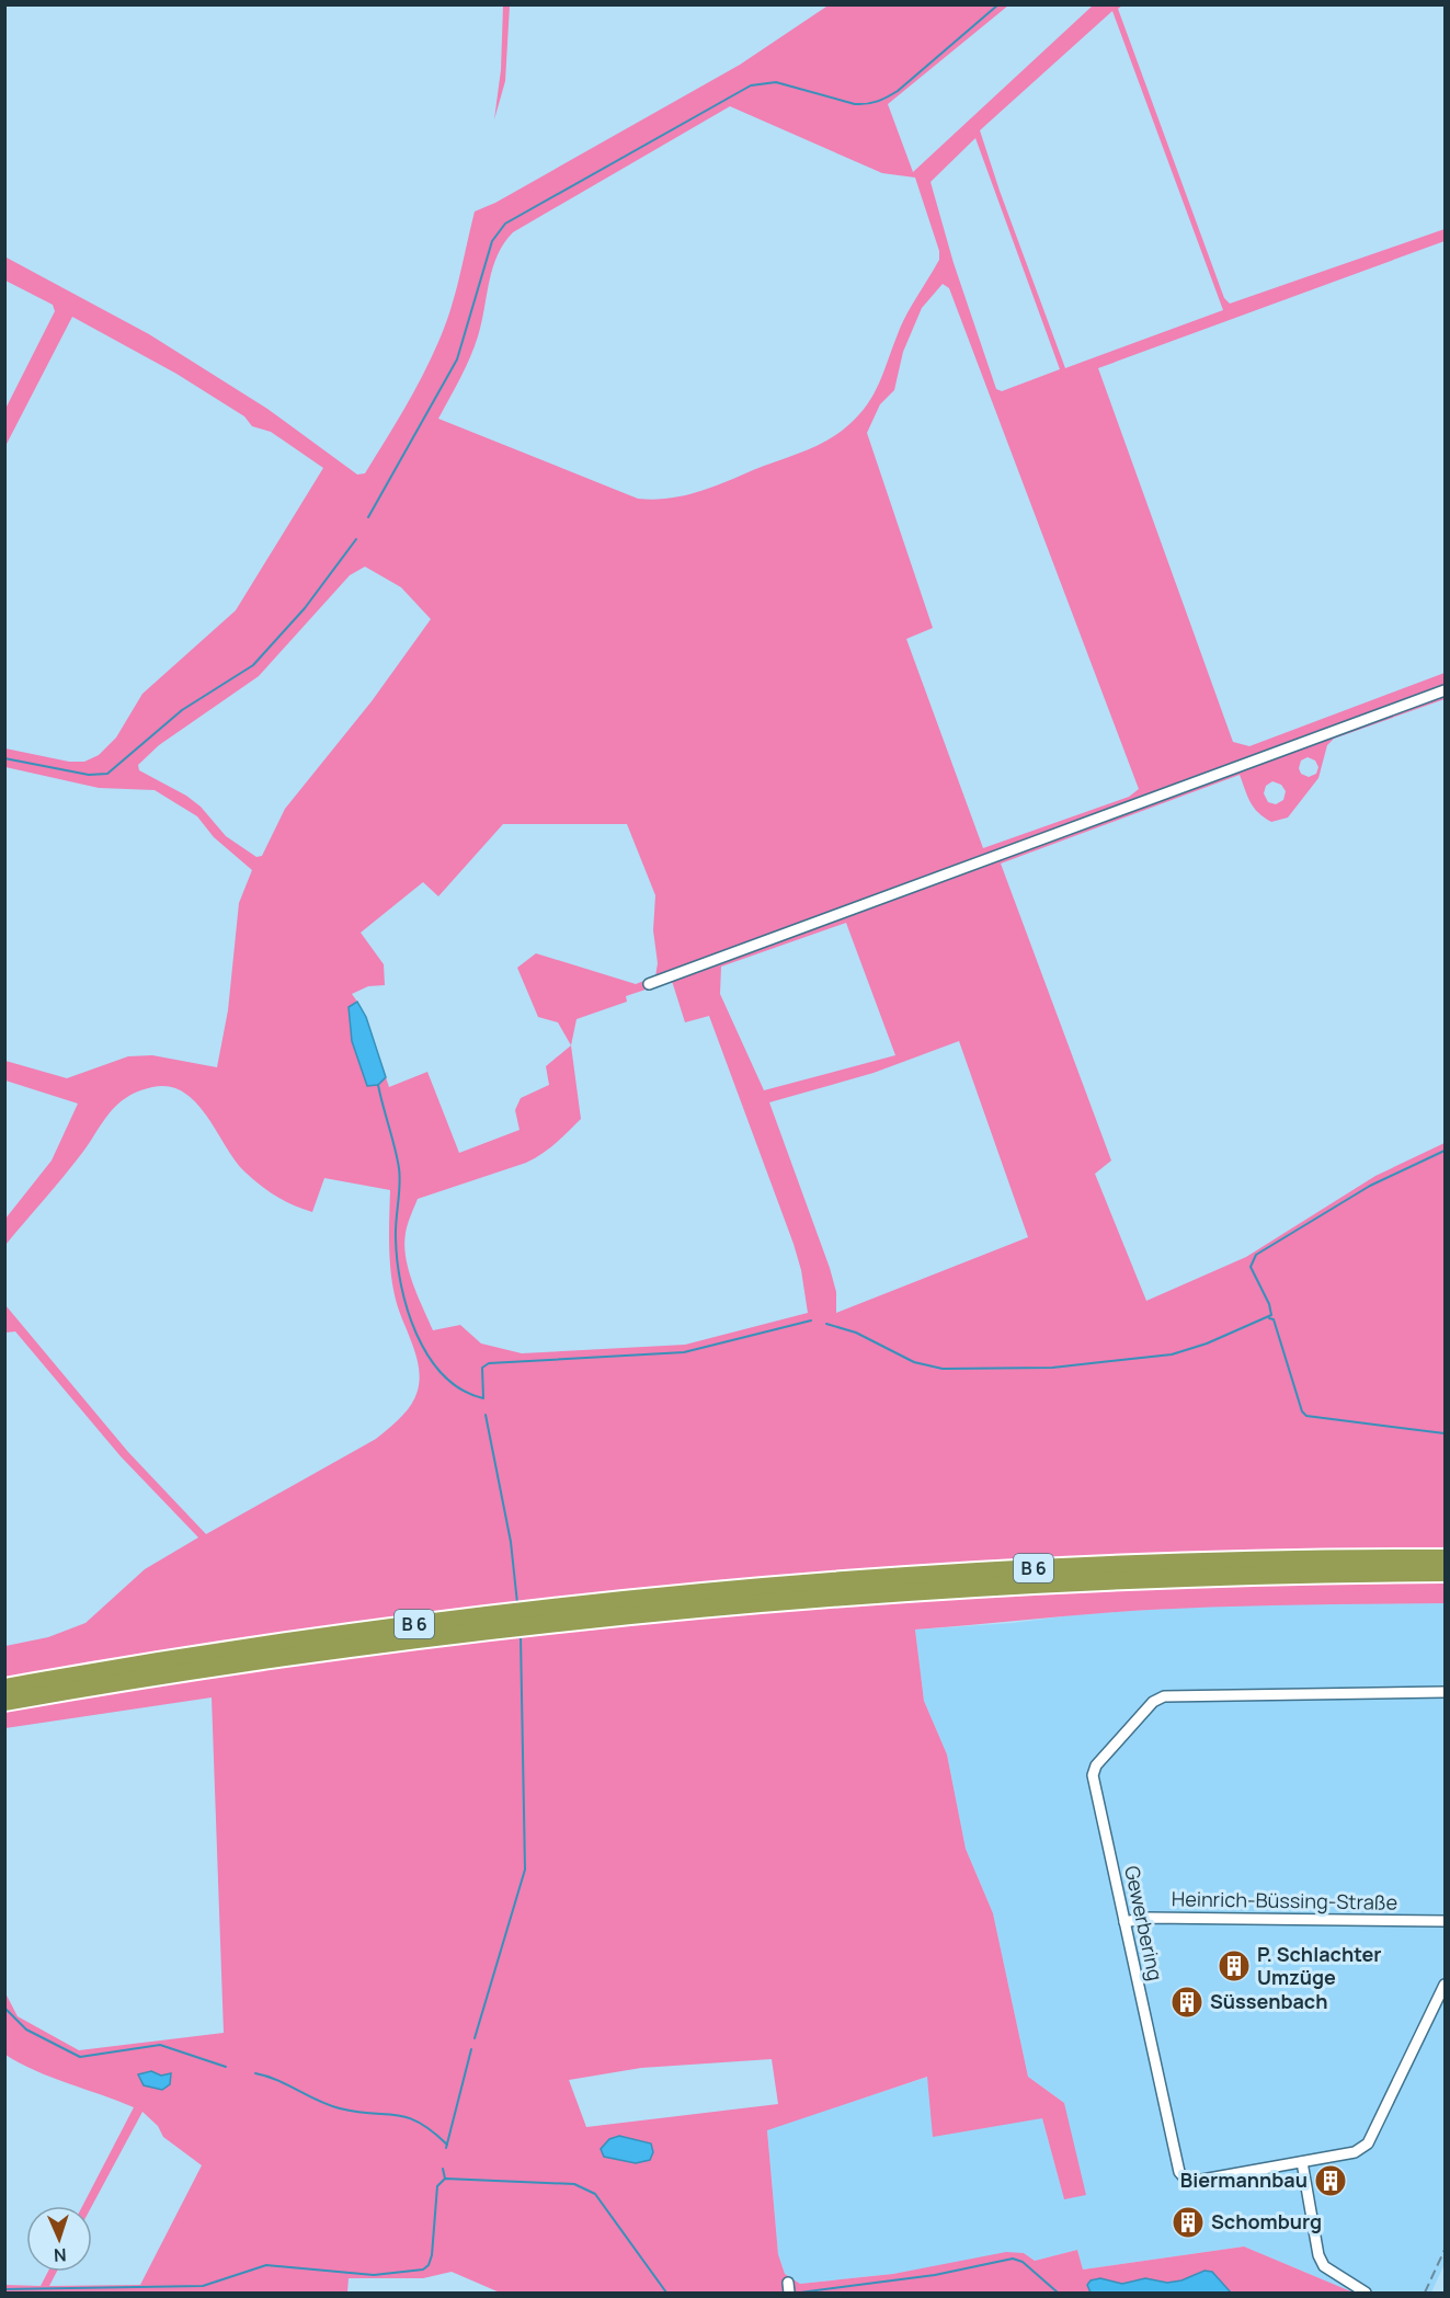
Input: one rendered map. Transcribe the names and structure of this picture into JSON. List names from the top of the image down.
{
  "streets": {
    "highway": ["B 6"],
    "street": ["Heinrich-Büssing-Straße", "Gewerbering"]
  },
  "crossings": [
    ["Heinrich-Büssing-Straße", "Gewerbering"]
  ],
  "places": {
    "building": [
      "P. Schlachter Umzüge",
      "Süssenbach",
      "Biermannbau",
      "Schomburg"
    ]
  },
  "north": "bottom"
}
